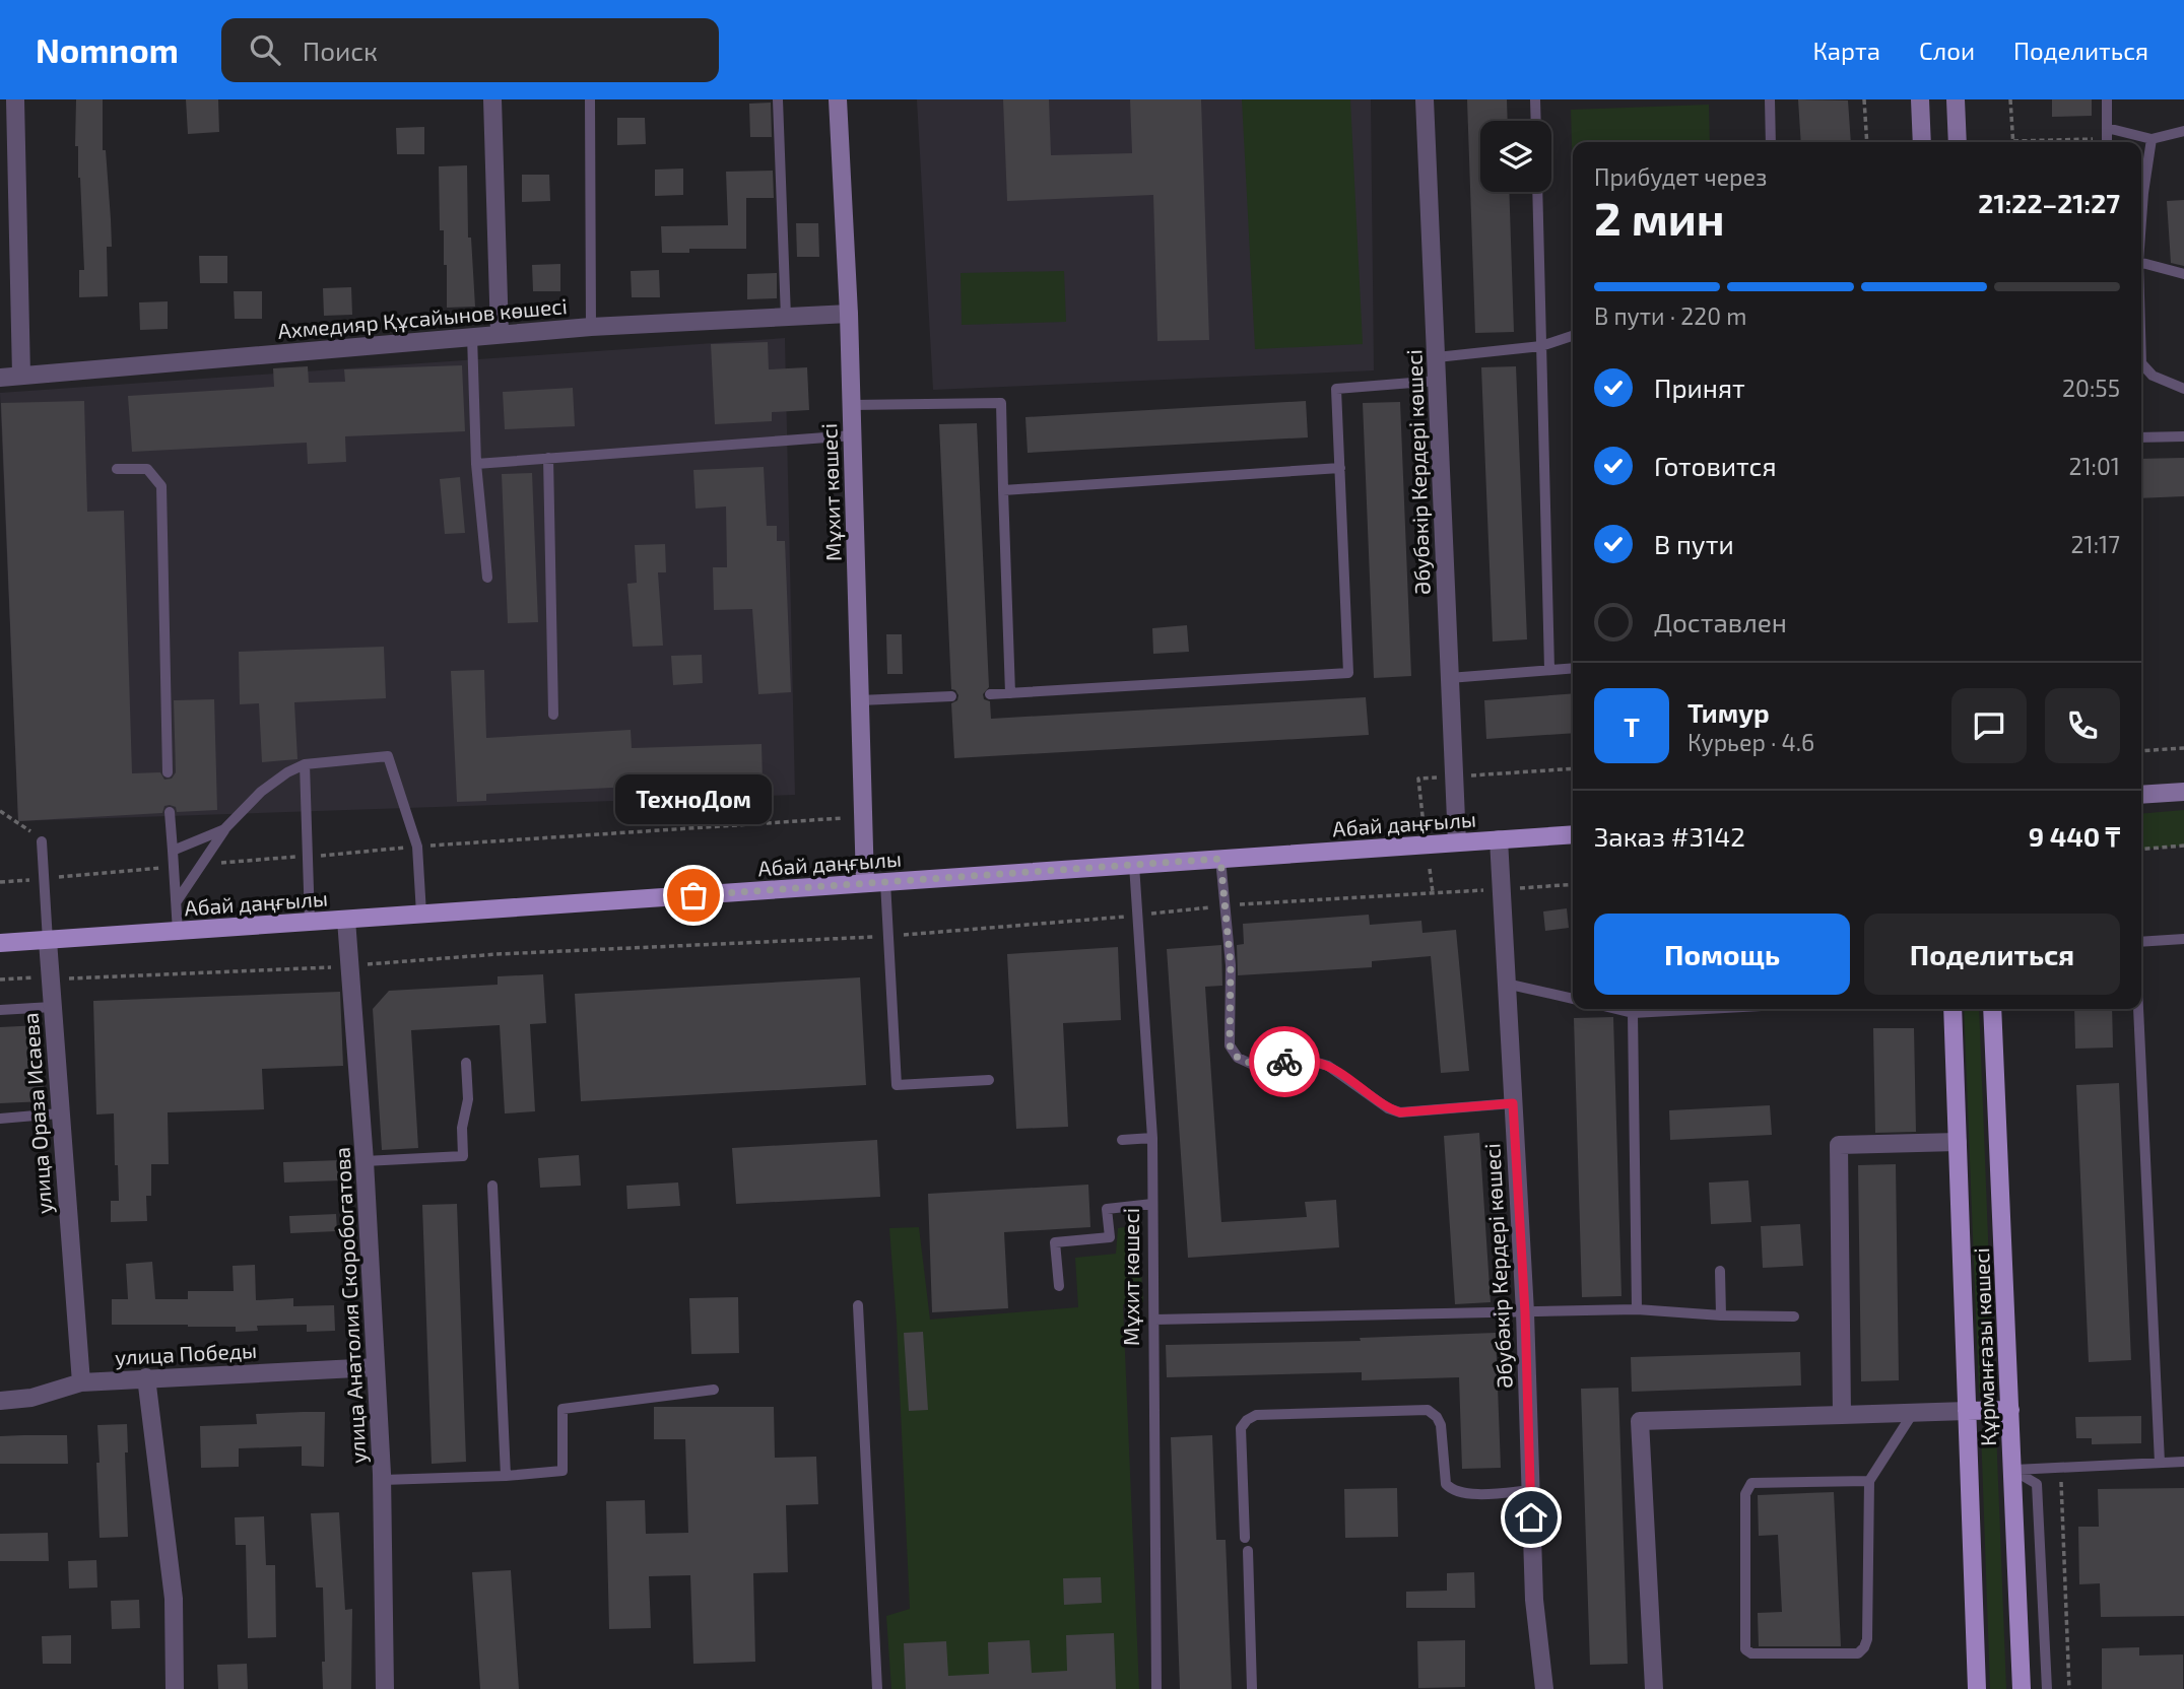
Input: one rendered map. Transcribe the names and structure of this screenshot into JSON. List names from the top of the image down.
{
  "streets": {
    "main road": ["Абай даңғылы", "Құрманғазы көшесі"],
    "street": [
      "Ахмедияр Құсайынов көшесі",
      "Әбубәкір Кердері көшесі",
      "Мұхит көшесі",
      "улица Ораза Исаева",
      "улица Анатолия Скоробогатова",
      "улица Победы"
    ]
  },
  "crossings": [
    ["Ахмедияр Құсайынов көшесі", "Мұхит көшесі"],
    ["Әбубәкір Кердері көшесі", "Абай даңғылы"],
    ["Мұхит көшесі", "Абай даңғылы"],
    ["Абай даңғылы", "улица Ораза Исаева"],
    ["Абай даңғылы", "улица Анатолия Скоробогатова"],
    ["улица Ораза Исаева", "улица Победы"],
    ["улица Анатолия Скоробогатова", "улица Победы"]
  ],
  "places": ["ТехноДом"],
  "page": {
    "header": "Nomnom",
    "search": "Поиск",
    "nav": ["Карта", "Слои", "Поделиться"],
    "heading": ["2 мин", "Прибудет через", "21:22–21:27"],
    "panel": [
      "Тимур",
      "Курьер · 4.6",
      "Заказ #3142",
      "9 440 ₸"
    ],
    "bar": "В пути · 220 m",
    "list": [
      ["Принят", "20:55"],
      ["Готовится", "21:01"],
      ["В пути", "21:17"],
      "Доставлен"
    ],
    "round": "Т",
    "bubble": "ТехноДом",
    "buttons": ["Помощь", "Поделиться"]
  }
}
